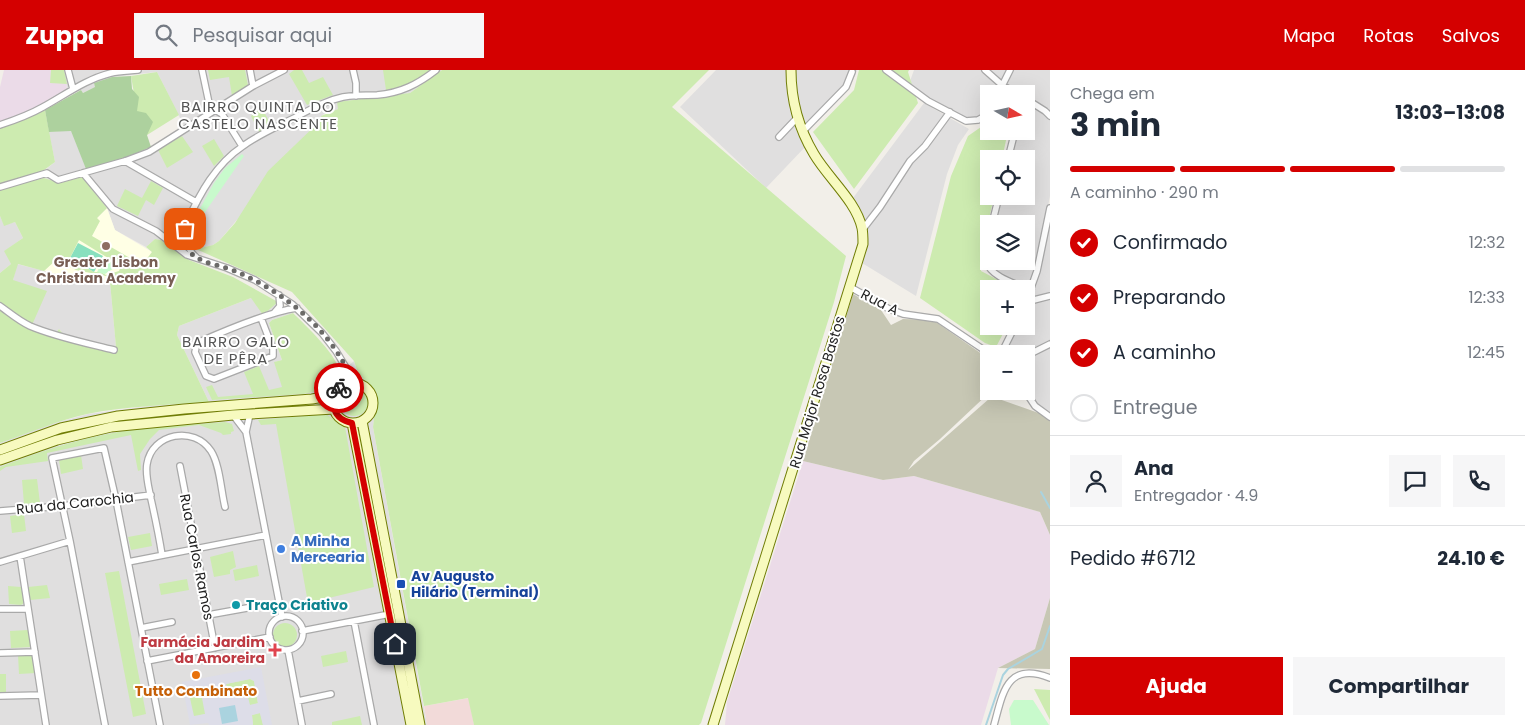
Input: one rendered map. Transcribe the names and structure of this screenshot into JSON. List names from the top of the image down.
{
  "streets": {
    "main road": ["Rua Major Rosa Bastos"],
    "street": ["Rua A", "Rua da Carochia", "Rua Carlos Ramos"]
  },
  "crossings": [
    ["Rua A", "Rua Major Rosa Bastos"]
  ],
  "districts": ["BAIRRO QUINTA DO CASTELO NASCENTE", "BAIRRO GALO DE PÊRA"],
  "places": {
    "other": [
      "Greater Lisbon Christian Academy",
      "A Minha Mercearia",
      "Traço Criativo",
      "Tutto Combinato"
    ],
    "transit": ["Av Augusto Hilário (Terminal)"],
    "health": ["Farmácia Jardim da Amoreira"]
  },
  "north": "right",
  "page": {
    "header": "Zuppa",
    "search": "Pesquisar aqui",
    "nav": ["Mapa", "Rotas", "Salvos"],
    "heading": ["3 min", "Chega em", "13:03–13:08"],
    "panel": [
      "Ana",
      "Entregador · 4.9",
      "Pedido #6712",
      "24.10 €"
    ],
    "map_buttons": ["+", "−"],
    "bar": "A caminho · 290 m",
    "list": [
      ["Confirmado", "12:32"],
      ["Preparando", "12:33"],
      ["A caminho", "12:45"],
      "Entregue"
    ],
    "buttons": ["Ajuda", "Compartilhar"]
  }
}
